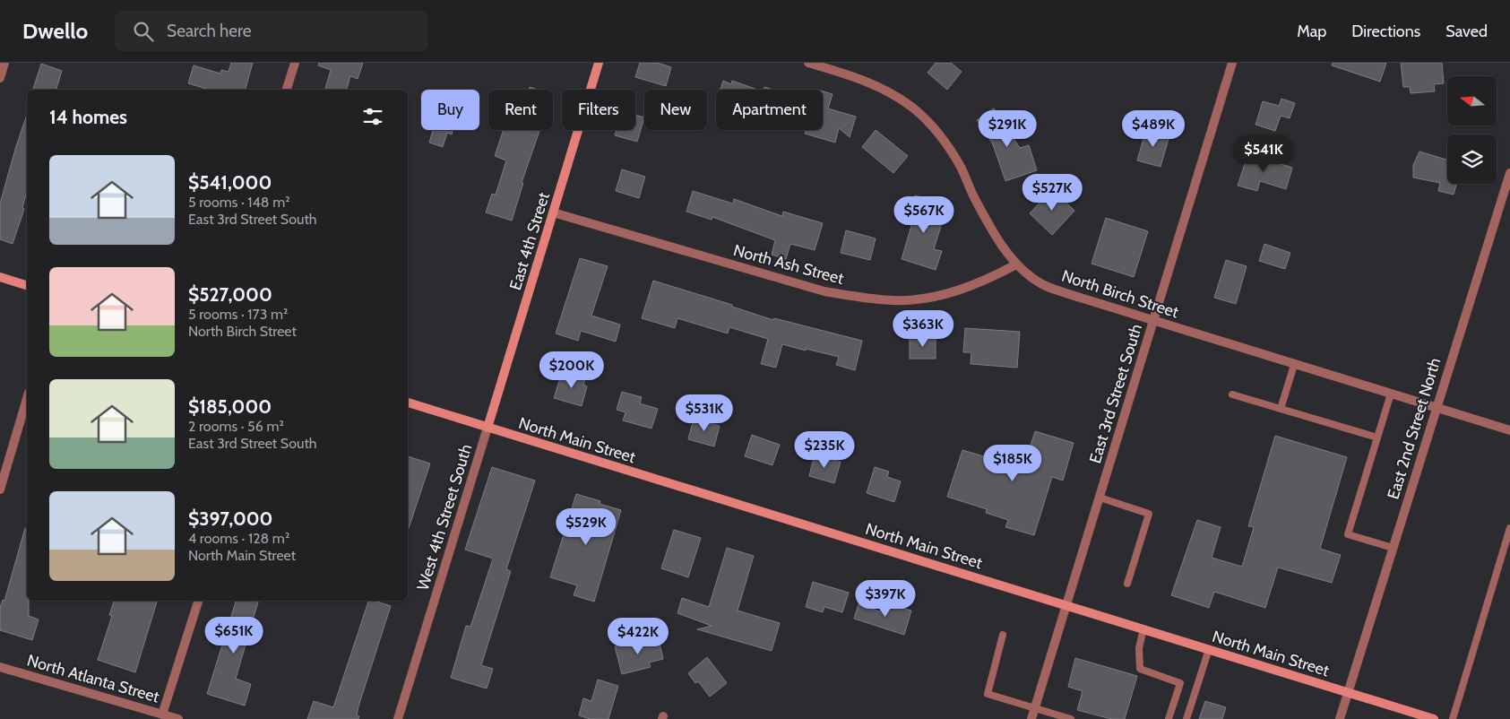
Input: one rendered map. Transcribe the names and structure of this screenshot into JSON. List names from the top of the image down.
{
  "streets": {
    "main road": ["East 4th Street", "North Main Street"],
    "street": [
      "North Ash Street",
      "North Birch Street",
      "East 3rd Street South",
      "East 2nd Street North",
      "West 4th Street South",
      "North Atlanta Street"
    ]
  },
  "crossings": [
    ["East 4th Street", "North Ash Street"],
    ["East 4th Street", "North Main Street"],
    ["East 4th Street", "West 4th Street South"],
    ["North Ash Street", "North Birch Street"],
    ["North Birch Street", "East 3rd Street South"],
    ["North Birch Street", "East 2nd Street North"],
    ["East 3rd Street South", "North Main Street"],
    ["East 2nd Street North", "North Main Street"],
    ["North Main Street", "West 4th Street South"]
  ],
  "north": "left",
  "page": {
    "header": "Dwello",
    "search": "Search here",
    "nav": ["Map", "Directions", "Saved"],
    "chip": [
      "Buy",
      "Rent",
      "Filters",
      "New",
      "Apartment"
    ],
    "heading": "14 homes",
    "price": [
      "$291K",
      "$489K",
      "$541K",
      "$527K",
      "$567K",
      "$363K",
      "$200K",
      "$531K",
      "$235K",
      "$185K",
      "$529K",
      "$397K",
      "$651K",
      "$422K"
    ],
    "list": [
      {
        "name": "$541,000",
        "note": "5 rooms · 148 m² · East 3rd Street South"
      },
      {
        "name": "$527,000",
        "note": "5 rooms · 173 m² · North Birch Street"
      },
      {
        "name": "$185,000",
        "note": "2 rooms · 56 m² · East 3rd Street South"
      },
      {
        "name": "$397,000",
        "note": "4 rooms · 128 m² · North Main Street"
      }
    ]
  }
}
